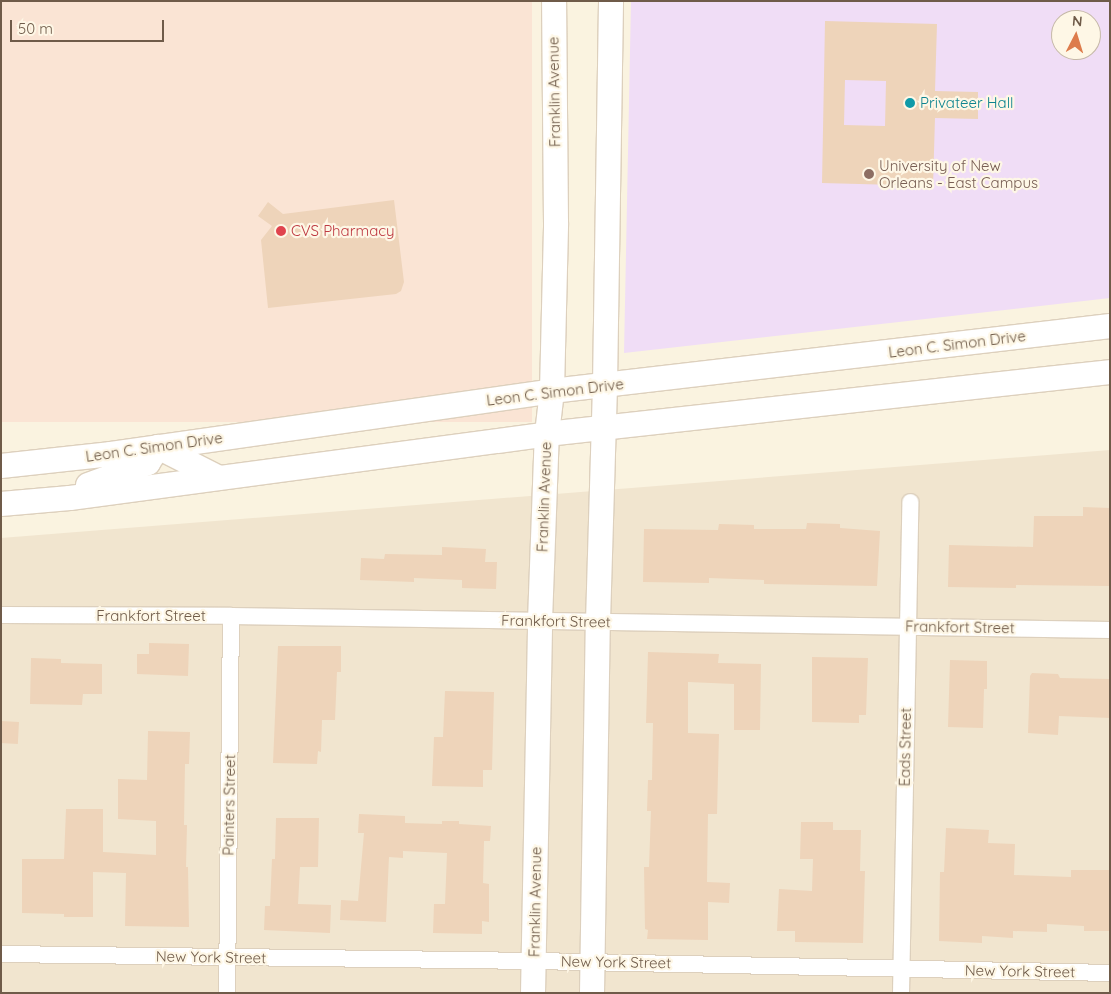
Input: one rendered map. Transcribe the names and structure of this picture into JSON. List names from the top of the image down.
{
  "streets": {
    "main road": ["Franklin Avenue", "Leon C. Simon Drive"],
    "street": [
      "Frankfort Street",
      "Eads Street",
      "Painters Street",
      "New York Street"
    ]
  },
  "crossings": [
    ["Franklin Avenue", "Leon C. Simon Drive"],
    ["Franklin Avenue", "Frankfort Street"],
    ["Franklin Avenue", "New York Street"],
    ["Frankfort Street", "Eads Street"],
    ["Frankfort Street", "Painters Street"],
    ["Eads Street", "New York Street"],
    ["Painters Street", "New York Street"]
  ],
  "places": ["Privateer Hall", "University of New Orleans - East Campus", "CVS Pharmacy"],
  "scale_bar": "50 m",
  "north": "top"
}
